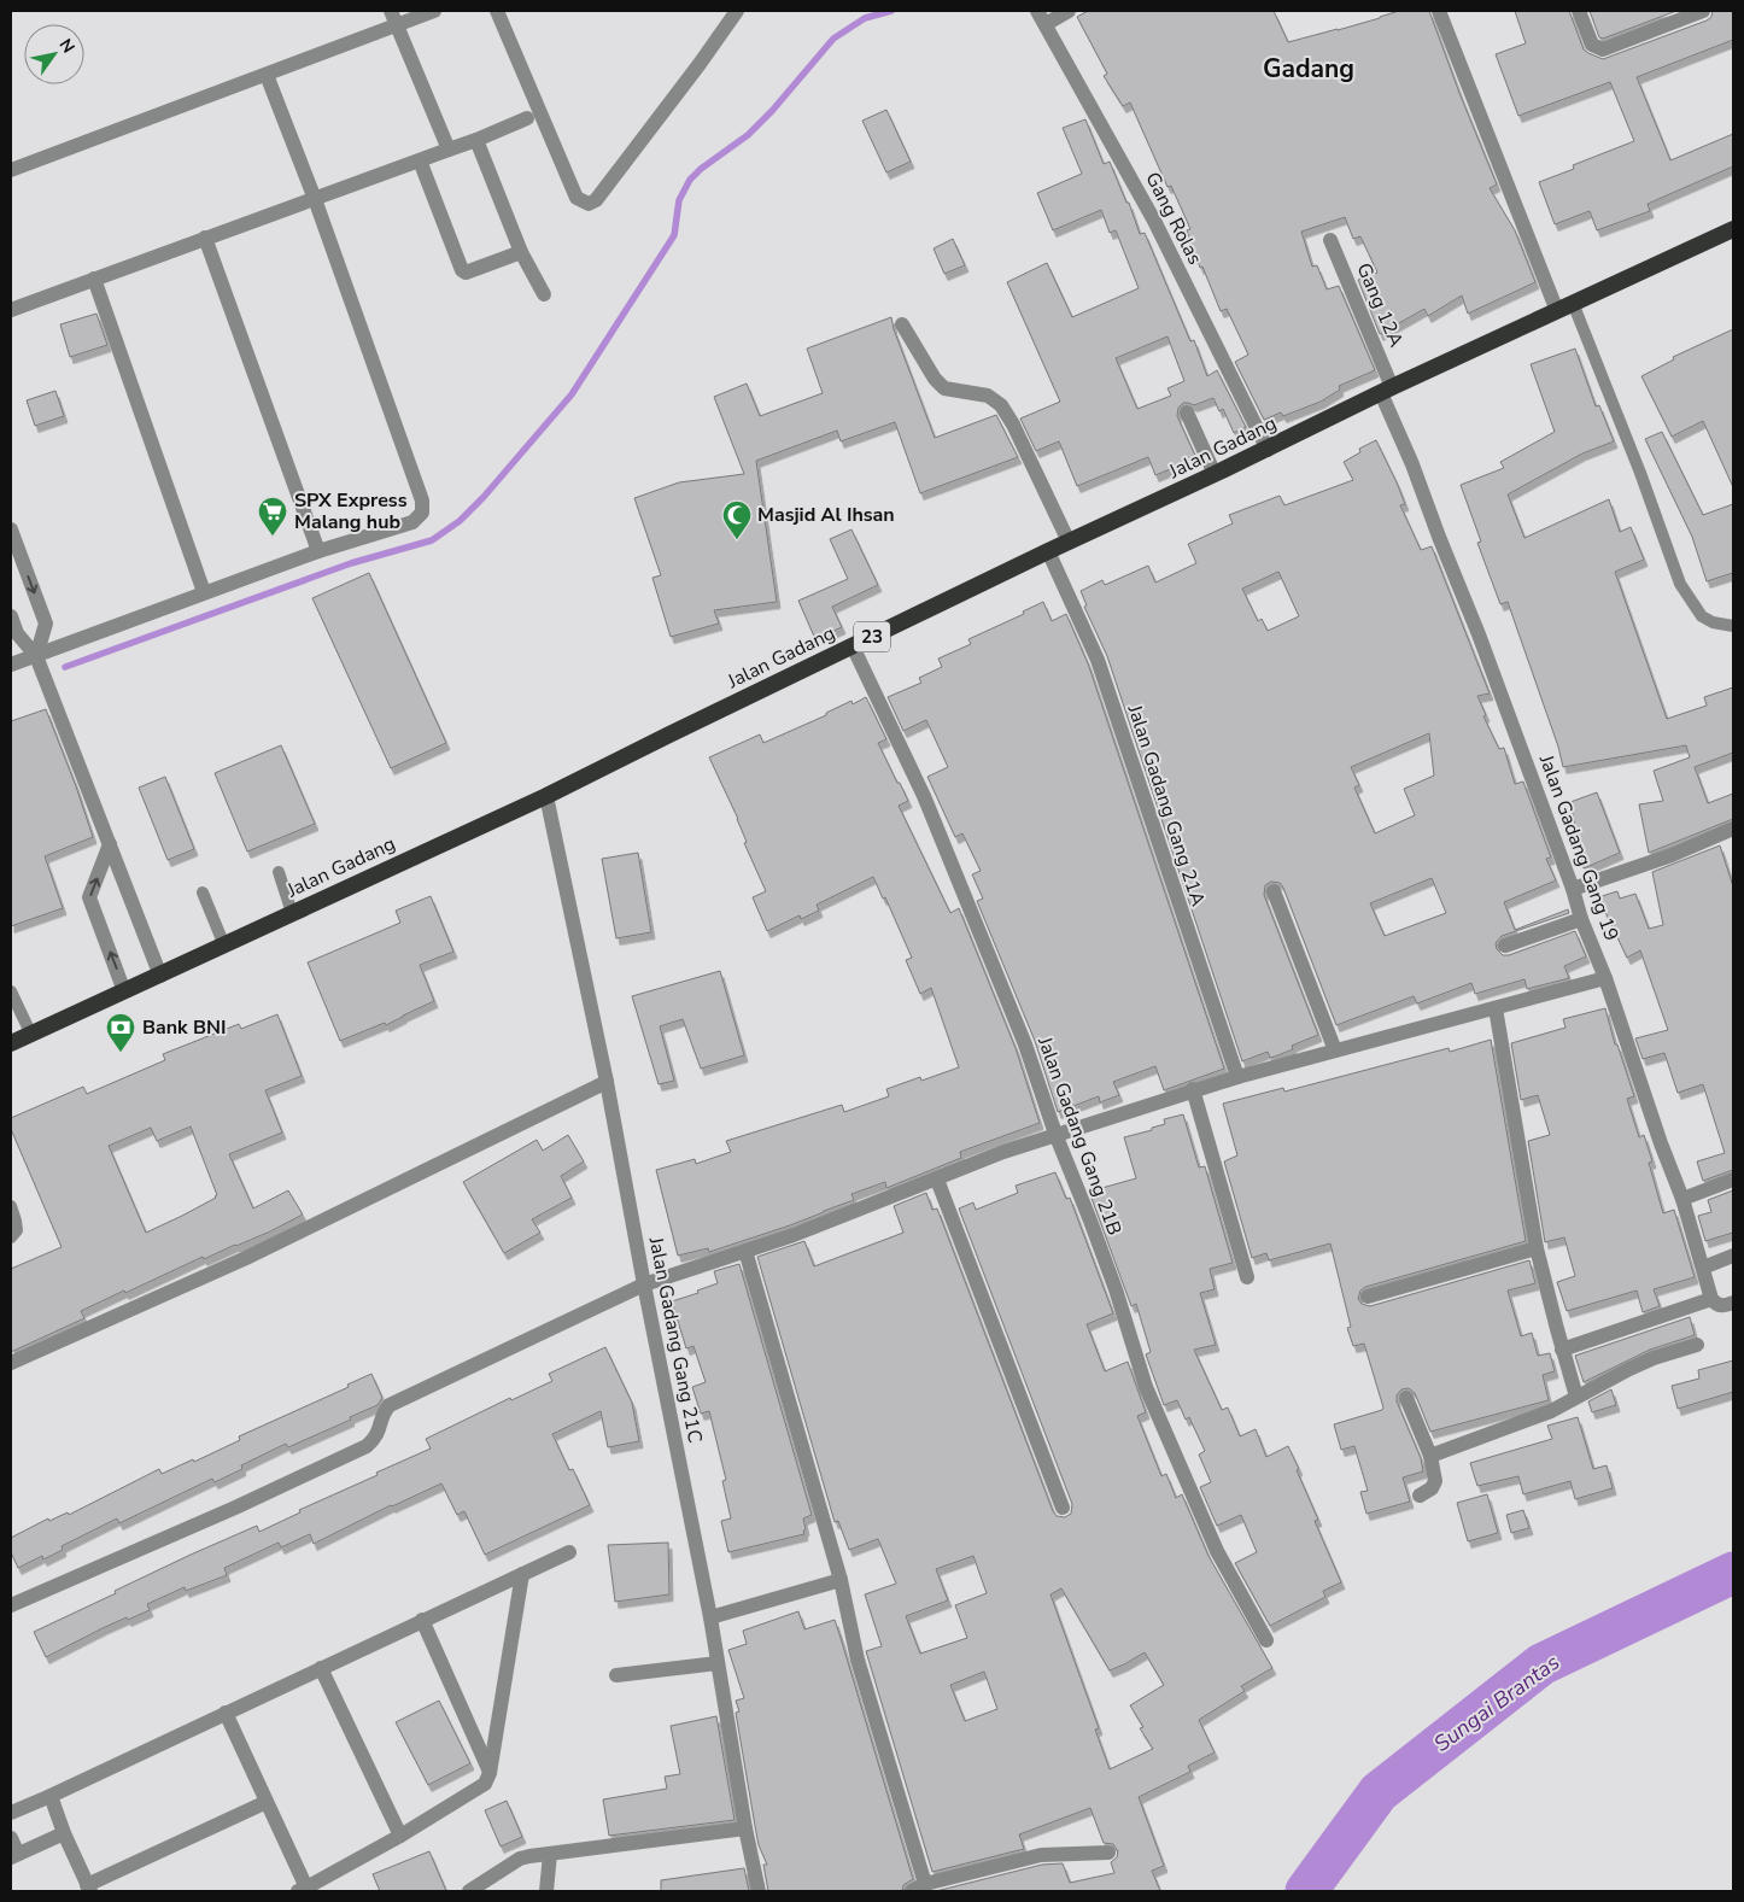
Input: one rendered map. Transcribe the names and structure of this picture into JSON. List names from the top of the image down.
{
  "streets": {
    "highway": ["Jalan Gadang", "23"],
    "street": [
      "Gang Rolas",
      "Gang 12A",
      "Jalan Gadang Gang 21A",
      "Jalan Gadang Gang 19",
      "Jalan Gadang Gang 21B",
      "Jalan Gadang Gang 21C"
    ]
  },
  "crossings": [
    ["Gang Rolas", "Jalan Gadang"],
    ["Gang 12A", "Jalan Gadang"],
    ["Gang 12A", "Jalan Gadang Gang 19"],
    ["Jalan Gadang", "Jalan Gadang Gang 21A"],
    ["Jalan Gadang", "Jalan Gadang Gang 19"],
    ["Jalan Gadang", "Jalan Gadang Gang 21B"],
    ["Jalan Gadang", "Jalan Gadang Gang 21C"]
  ],
  "districts": ["Gadang"],
  "water": ["Sungai Brantas"],
  "places": {
    "supermarket": ["SPX Express Malang hub"],
    "mosque": ["Masjid Al Ihsan"],
    "bank": ["Bank BNI"]
  },
  "north": "top right"
}
